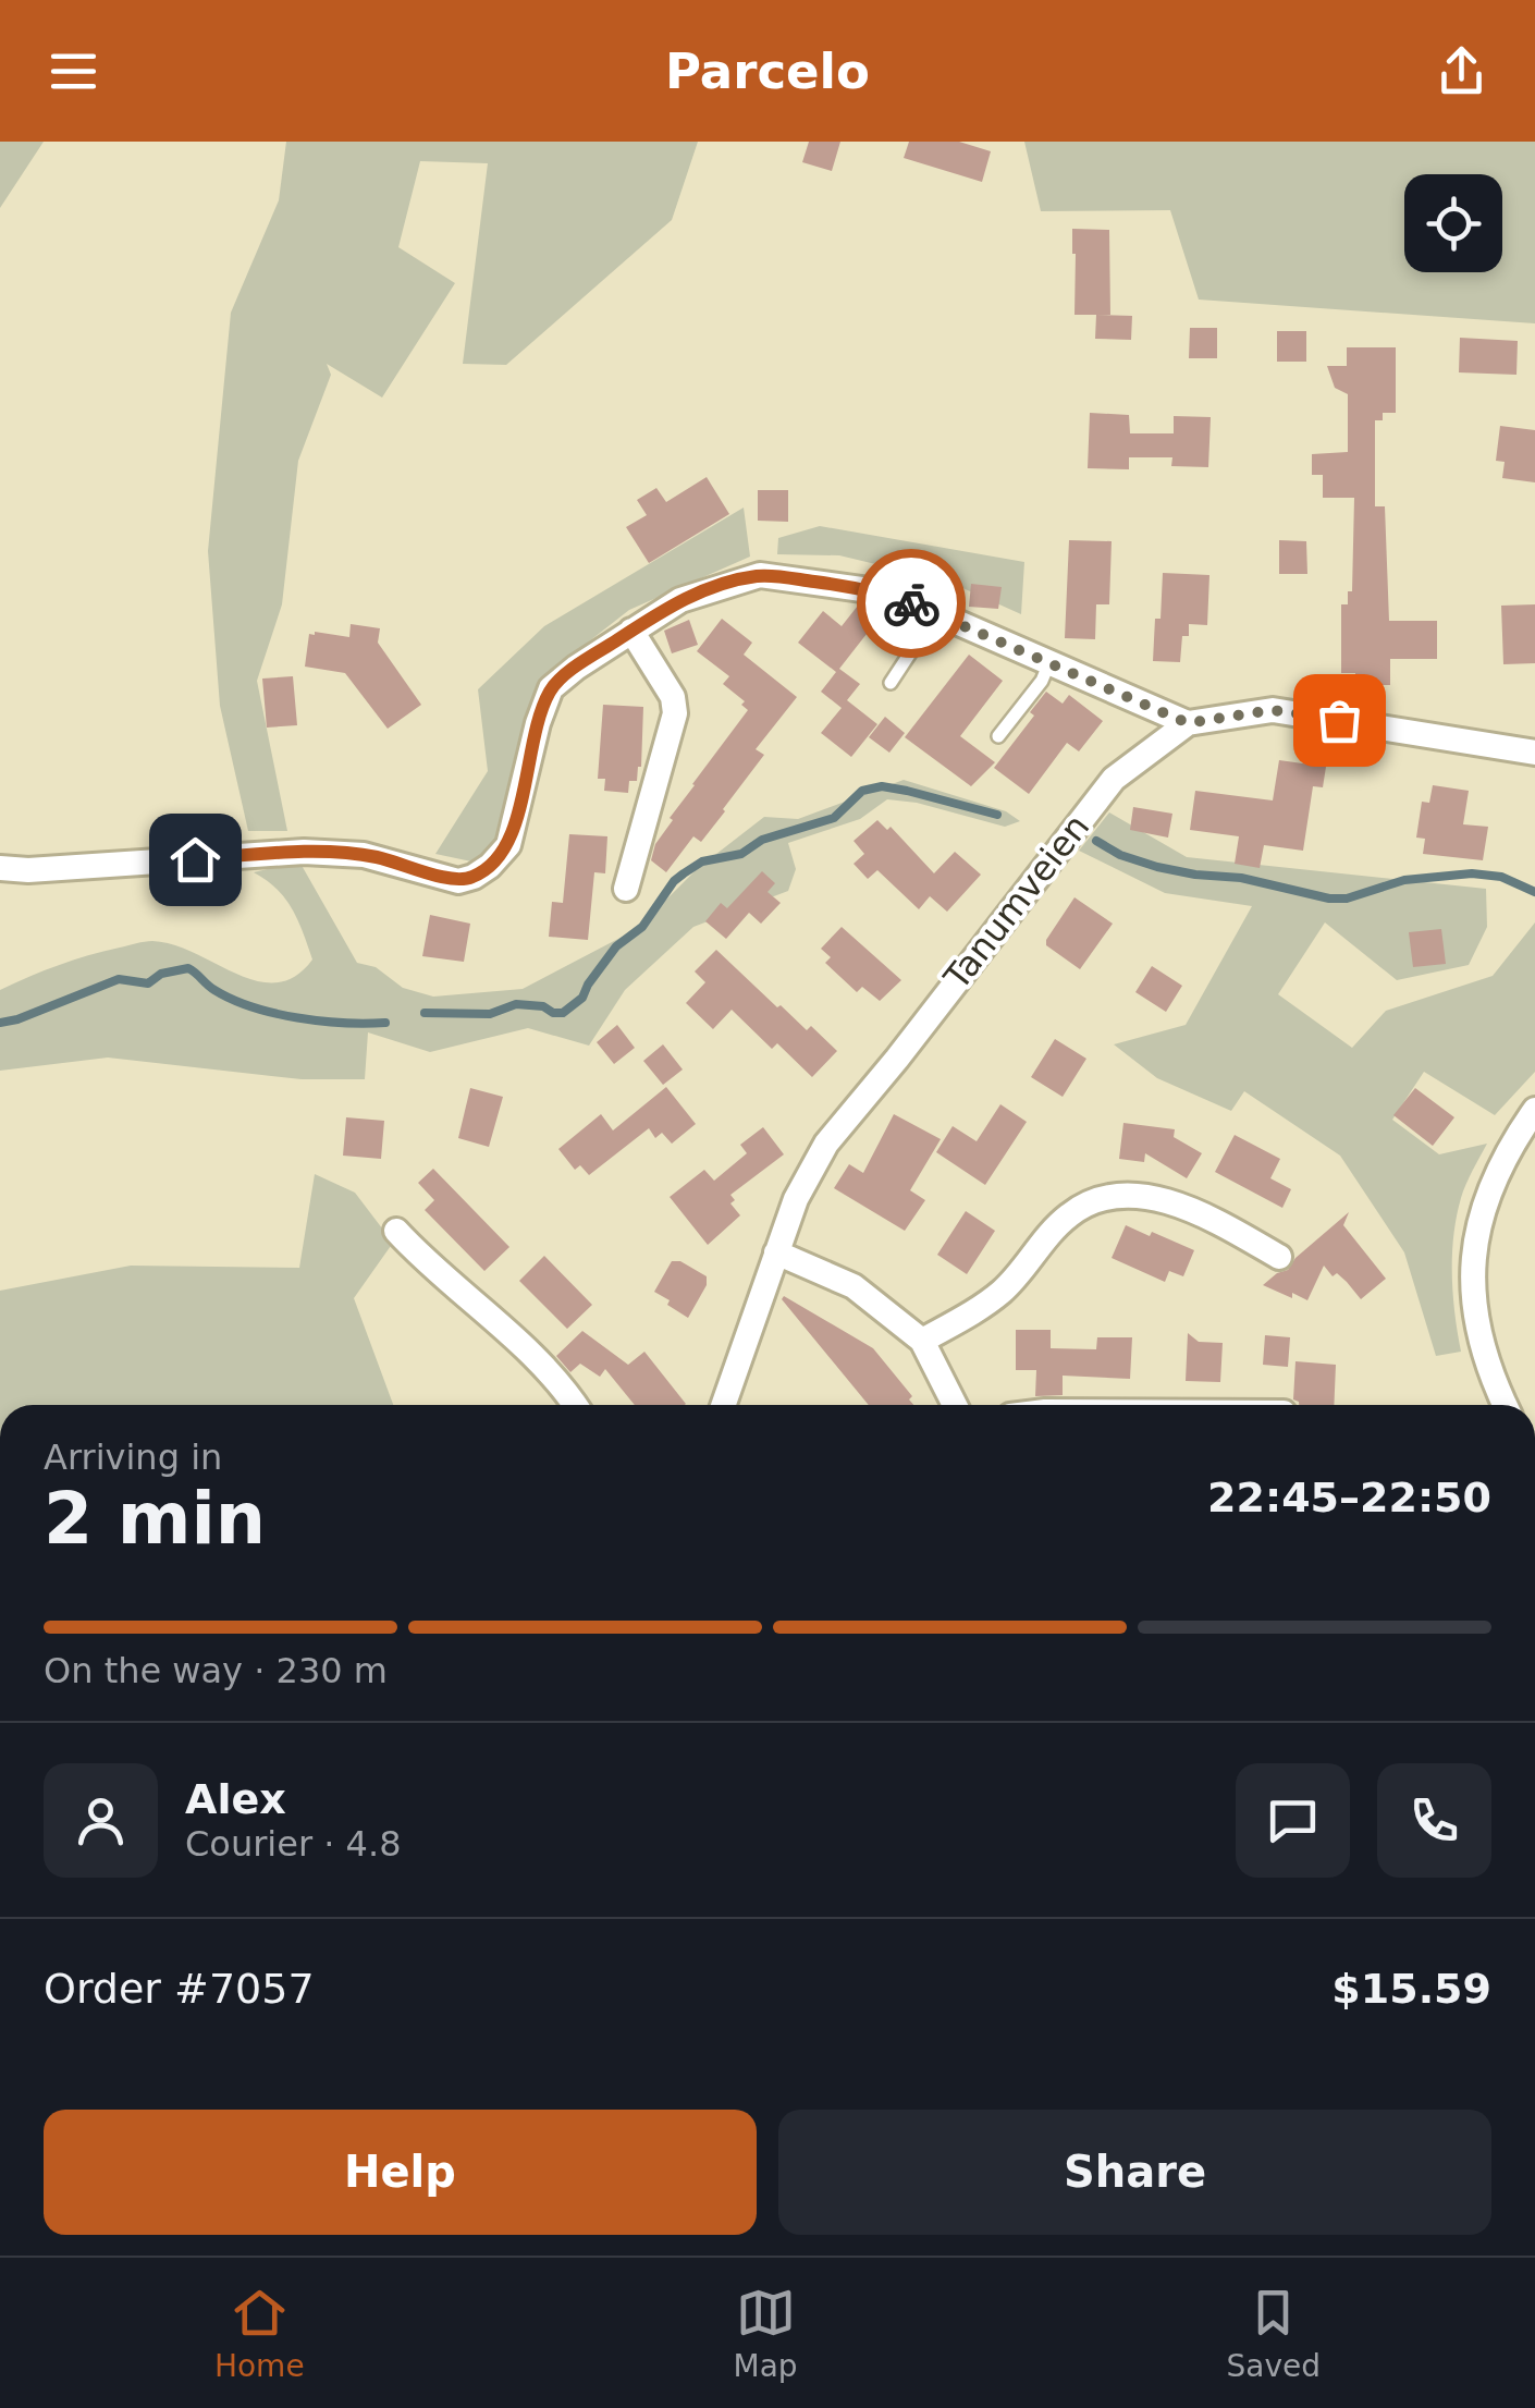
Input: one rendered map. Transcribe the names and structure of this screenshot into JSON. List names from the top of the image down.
{
  "streets": {
    "street": ["Tanumveien"]
  },
  "page": {
    "header": "Parcelo",
    "heading": ["2 min", "Arriving in", "22:45–22:50"],
    "panel": [
      "Alex",
      "Courier · 4.8",
      "Order #7057",
      "$15.59"
    ],
    "bar": "On the way · 230 m",
    "buttons": ["Help", "Share"],
    "tabs": ["Home", "Map", "Saved"]
  }
}
